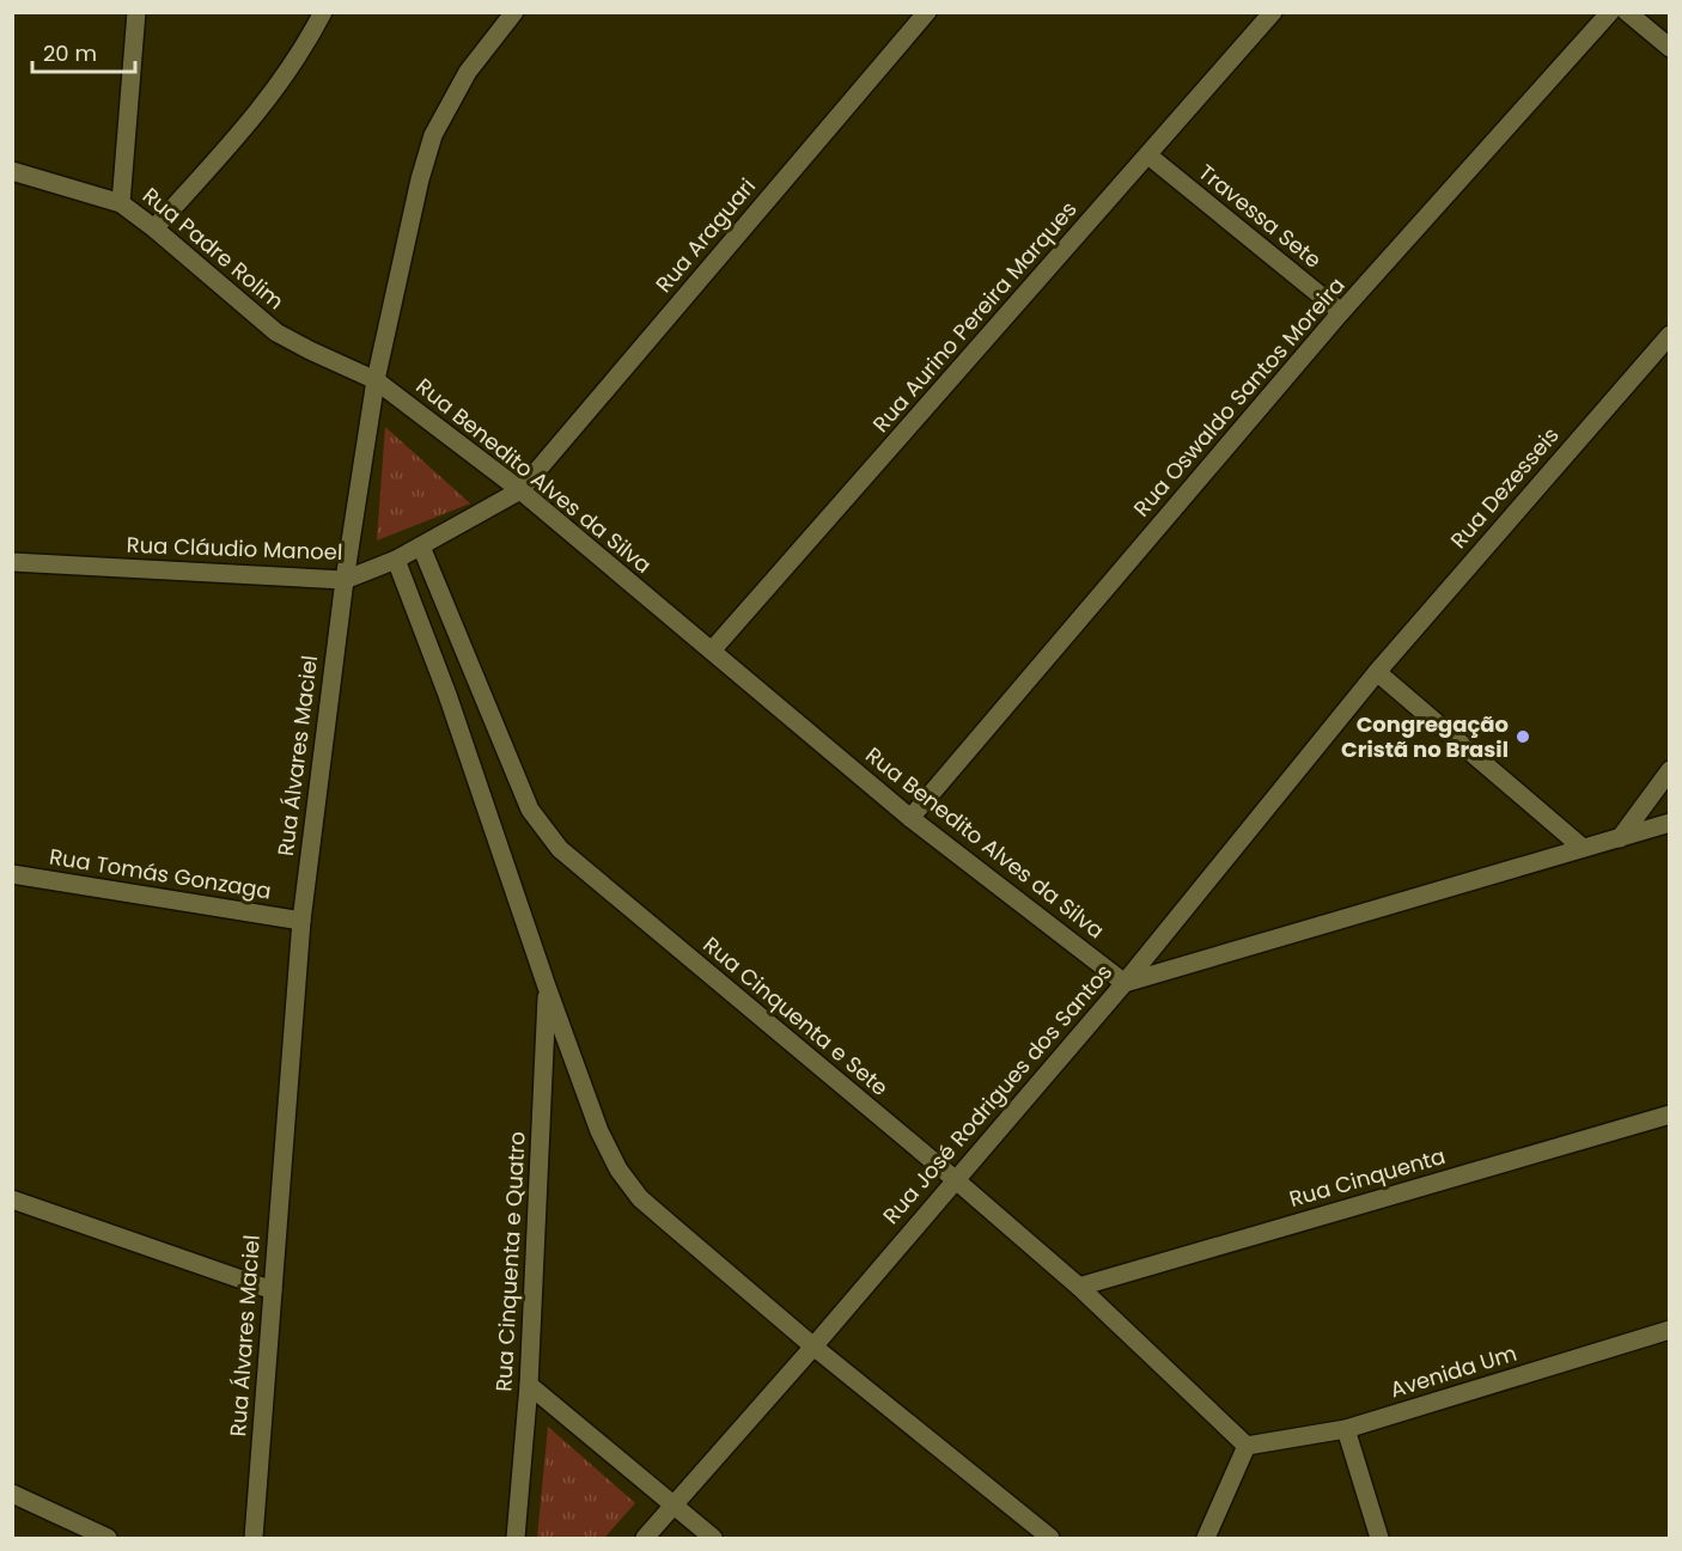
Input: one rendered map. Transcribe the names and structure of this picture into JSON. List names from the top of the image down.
{
  "streets": {
    "street": [
      "Travessa Sete",
      "Rua Araguari",
      "Rua Padre Rolim",
      "Rua Aurino Pereira Marques",
      "Rua Oswaldo Santos Moreira",
      "Rua Benedito Alves da Silva",
      "Rua Dezesseis",
      "Rua Cláudio Manoel",
      "Rua Álvares Maciel",
      "Rua Tomás Gonzaga",
      "Rua Cinquenta e Sete",
      "Rua José Rodrigues dos Santos",
      "Rua Cinquenta",
      "Rua Cinquenta e Quatro",
      "Avenida Um"
    ]
  },
  "crossings": [
    ["Travessa Sete", "Rua Aurino Pereira Marques"],
    ["Travessa Sete", "Rua Oswaldo Santos Moreira"],
    ["Rua Araguari", "Rua Benedito Alves da Silva"],
    ["Rua Araguari", "Rua Cláudio Manoel"],
    ["Rua Padre Rolim", "Rua Benedito Alves da Silva"],
    ["Rua Padre Rolim", "Rua Álvares Maciel"],
    ["Rua Aurino Pereira Marques", "Rua Benedito Alves da Silva"],
    ["Rua Oswaldo Santos Moreira", "Rua Benedito Alves da Silva"],
    ["Rua Benedito Alves da Silva", "Rua Cláudio Manoel"],
    ["Rua Benedito Alves da Silva", "Rua Álvares Maciel"],
    ["Rua Benedito Alves da Silva", "Rua José Rodrigues dos Santos"],
    ["Rua Dezesseis", "Rua José Rodrigues dos Santos"],
    ["Rua Cláudio Manoel", "Rua Álvares Maciel"],
    ["Rua Cláudio Manoel", "Rua Cinquenta e Sete"],
    ["Rua Álvares Maciel", "Rua Tomás Gonzaga"],
    ["Rua Cinquenta e Sete", "Rua José Rodrigues dos Santos"],
    ["Rua Cinquenta e Sete", "Rua Cinquenta"],
    ["Rua Cinquenta e Sete", "Avenida Um"]
  ],
  "places": ["Congregação Cristã no Brasil"],
  "scale_bar": "20 m"
}
